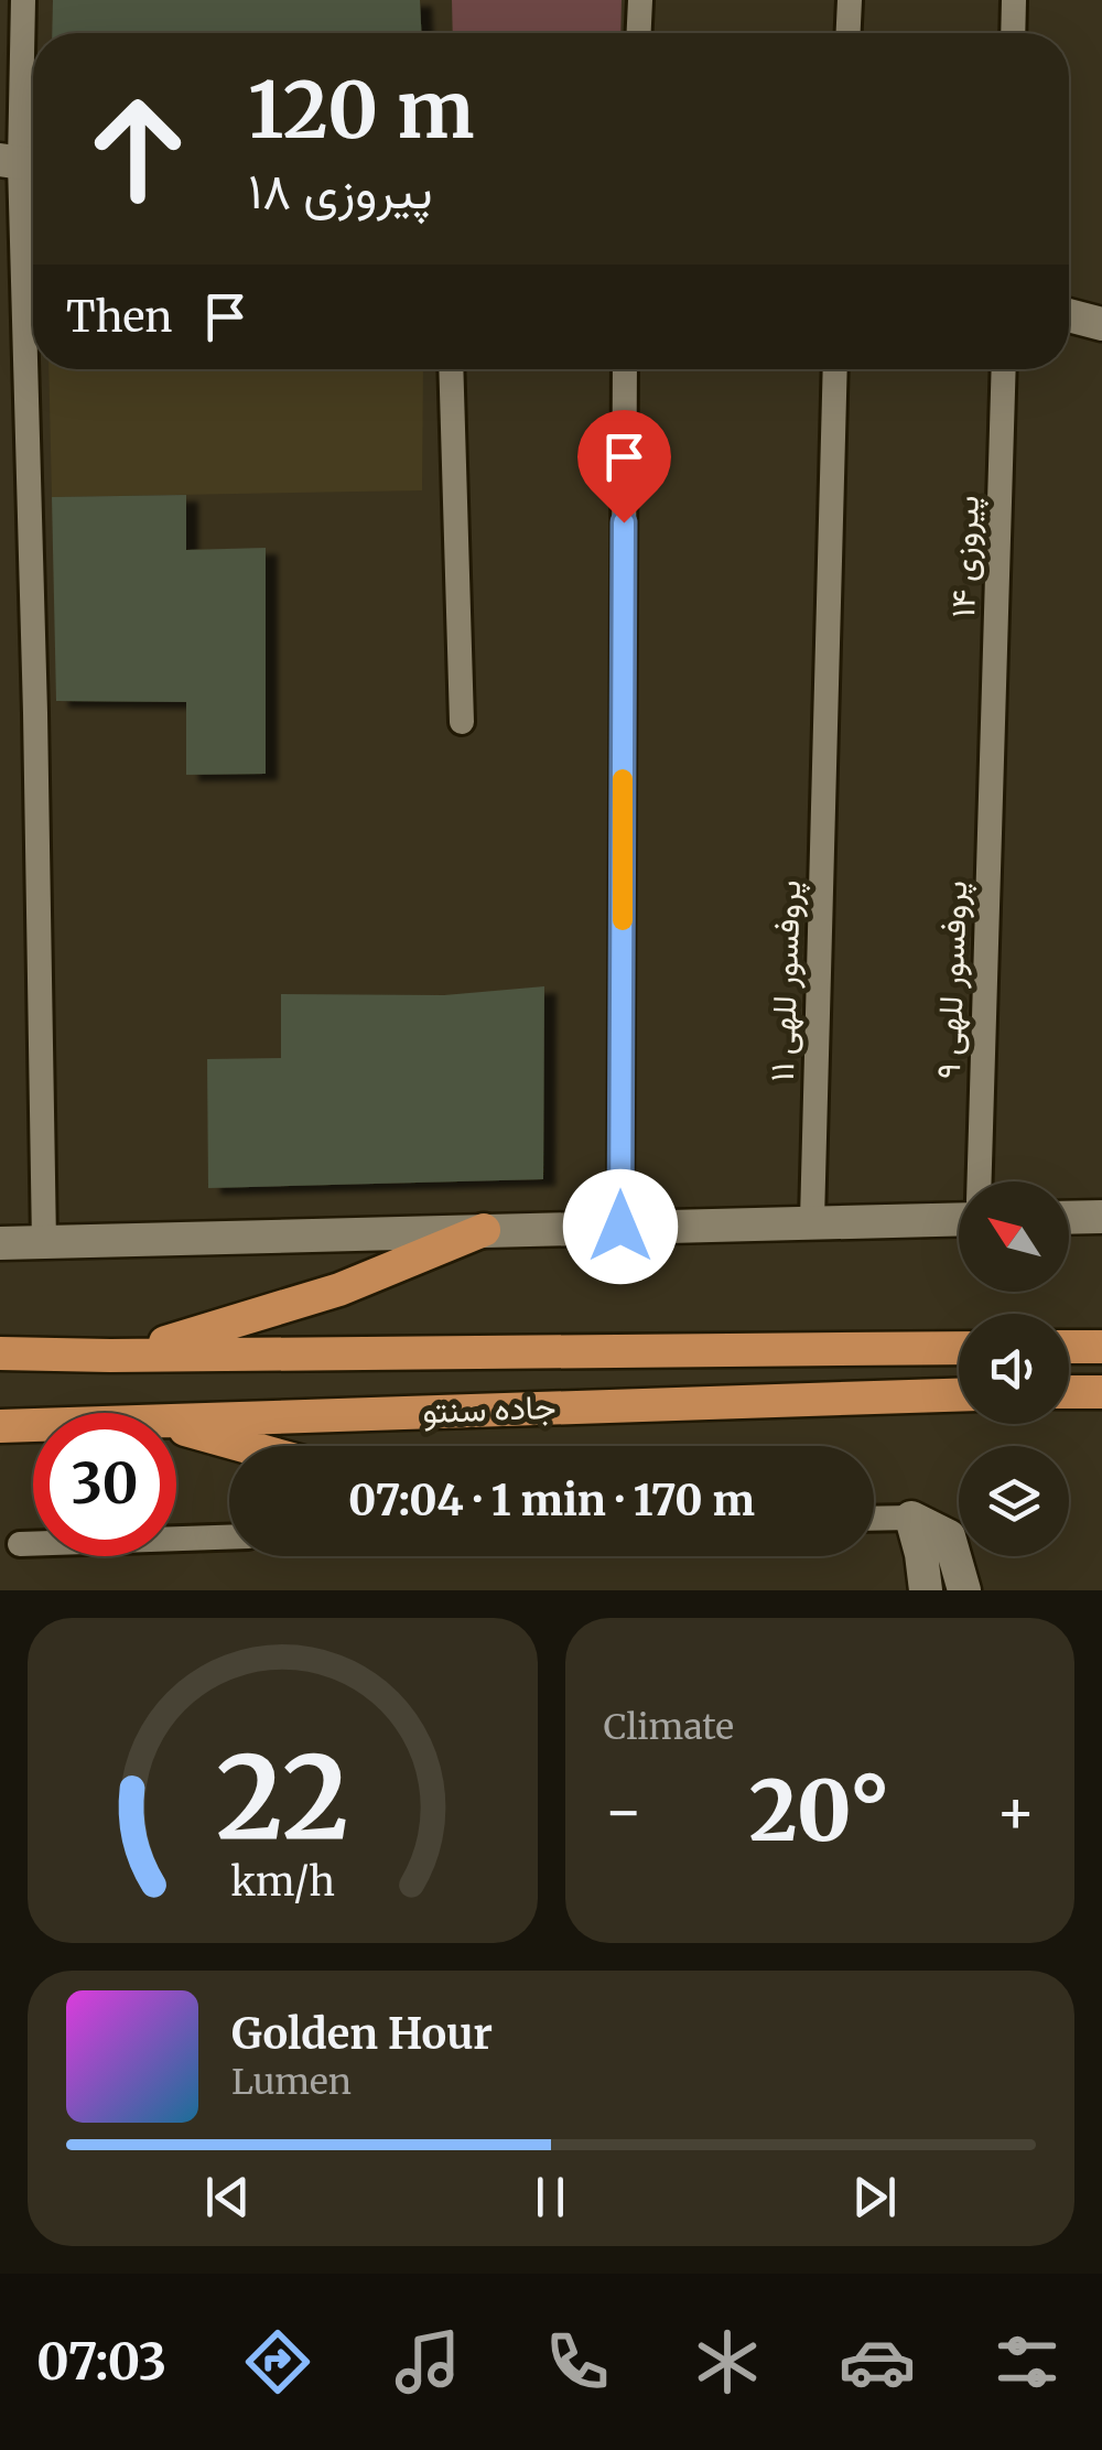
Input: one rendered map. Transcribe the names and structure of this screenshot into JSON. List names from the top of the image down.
{
  "streets": {
    "main road": ["جاده سنتو"],
    "street": ["پیروزی ۱۴", "پروفسور للهی ۹", "پروفسور للهی ۱۱"]
  },
  "crossings": [
    ["پیروزی ۱۴", "پروفسور للهی ۹"]
  ],
  "north": "top left",
  "page": {
    "turn": ["120 m", "پیروزی ۱۸"],
    "then": "Then",
    "limit": "30",
    "trip": "07:04 · 1 min · 170 m",
    "tile": "Climate",
    "heat": ["−", "20°", "+"],
    "song": ["Golden Hour", "Lumen"],
    "tabs": "07:03",
    "gauge": ["22", "km/h"]
  }
}
